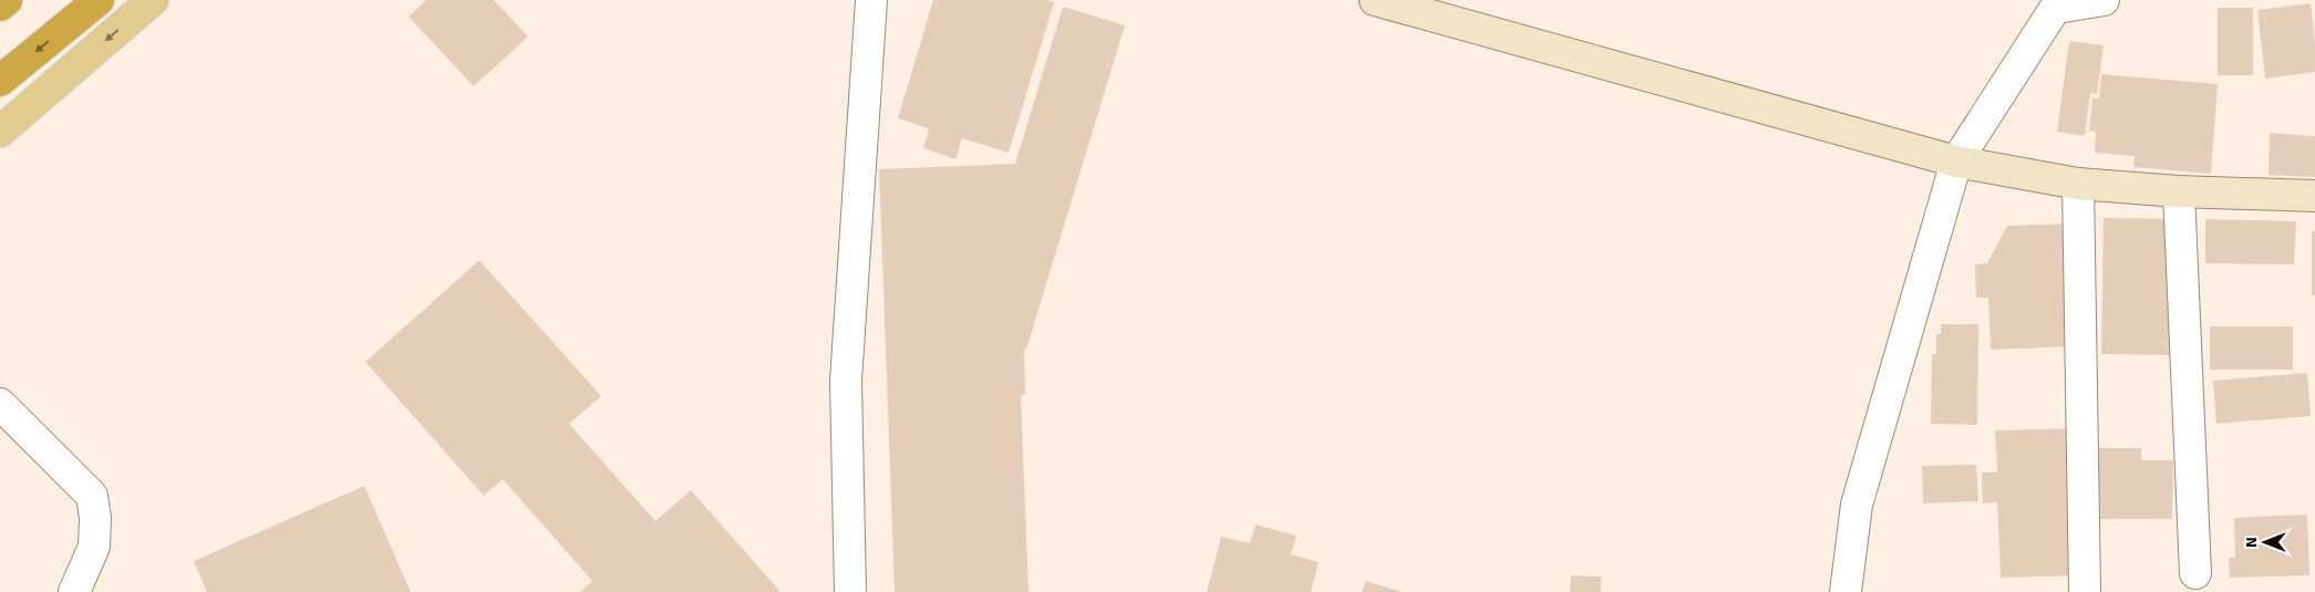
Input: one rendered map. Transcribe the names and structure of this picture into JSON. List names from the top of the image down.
{
  "north": "left"
}
